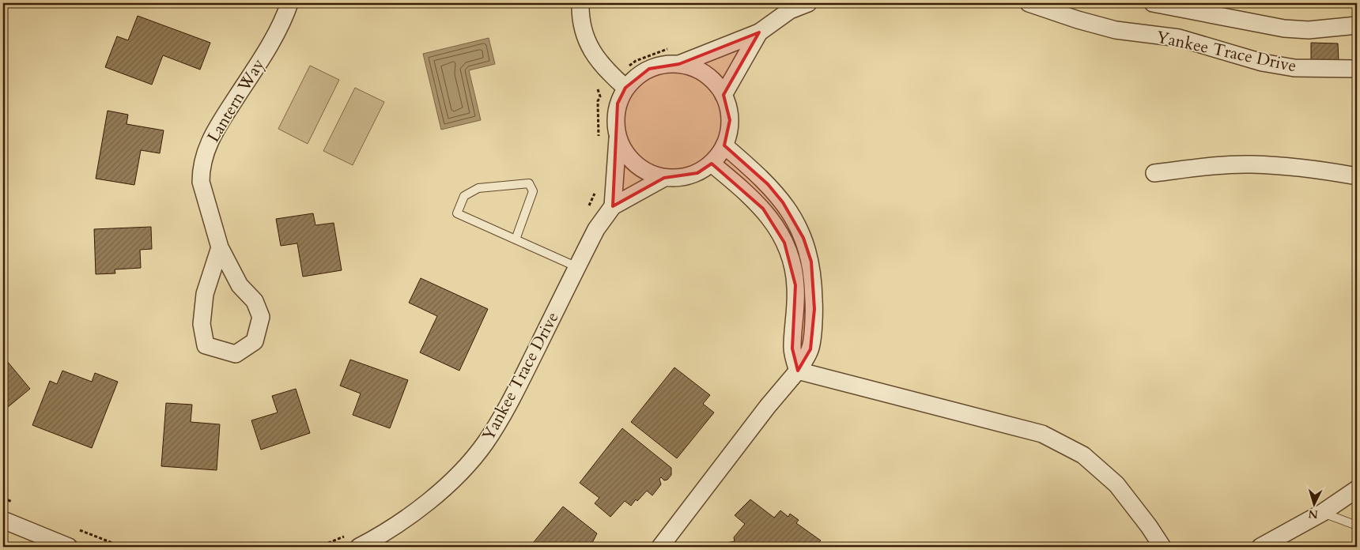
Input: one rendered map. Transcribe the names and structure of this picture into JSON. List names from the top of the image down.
{
  "streets": {
    "street": ["Yankee Trace Drive", "Lantern Way"]
  },
  "north": "bottom"
}
